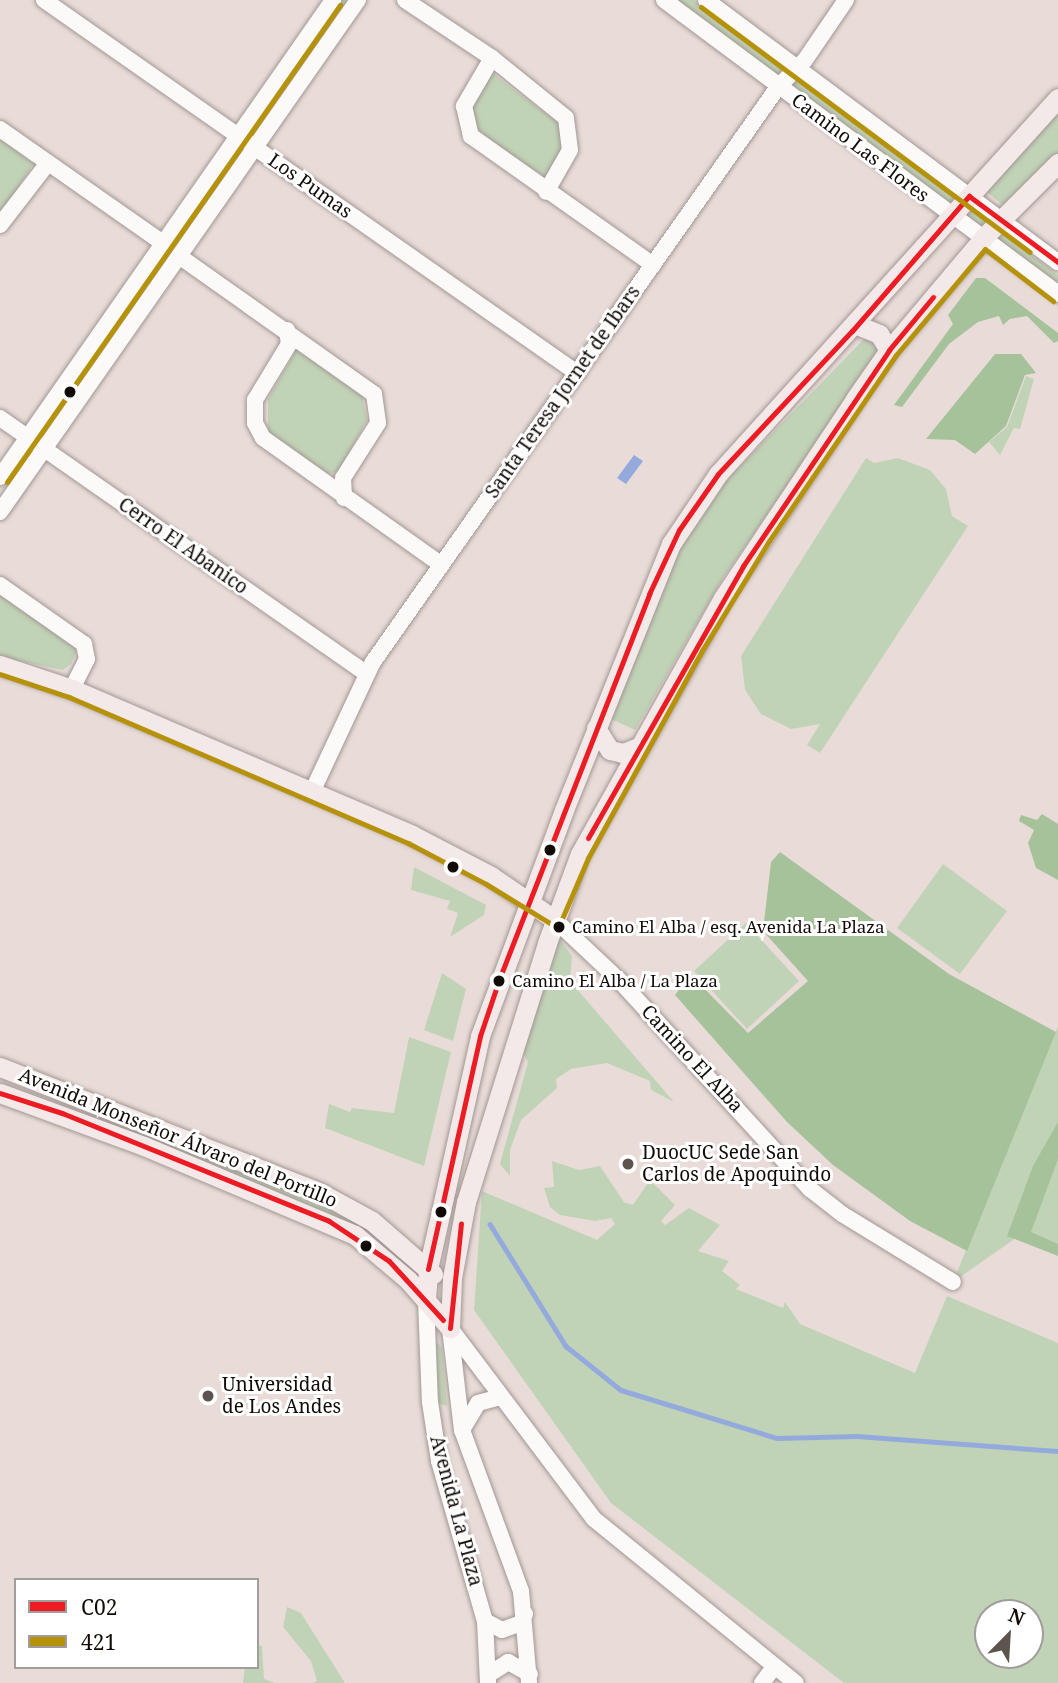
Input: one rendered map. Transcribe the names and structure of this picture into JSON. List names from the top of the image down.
{
  "streets": {
    "main road": ["Camino El Alba", "Avenida Monseñor Álvaro del Portillo", "Avenida La Plaza"],
    "street": [
      "Camino Las Flores",
      "Los Pumas",
      "Santa Teresa Jornet de Ibars",
      "Cerro El Abanico"
    ]
  },
  "crossings": [
    ["Camino Las Flores", "Santa Teresa Jornet de Ibars"],
    ["Camino Las Flores", "Avenida La Plaza"],
    ["Los Pumas", "Santa Teresa Jornet de Ibars"],
    ["Santa Teresa Jornet de Ibars", "Cerro El Abanico"],
    ["Santa Teresa Jornet de Ibars", "Camino El Alba"],
    ["Camino El Alba", "Avenida La Plaza"],
    ["Avenida Monseñor Álvaro del Portillo", "Avenida La Plaza"]
  ],
  "places": [
    "Camino El Alba / esq. Avenida La Plaza",
    "Camino El Alba / La Plaza",
    "DuocUC Sede San Carlos de Apoquindo",
    "Universidad de Los Andes"
  ],
  "lines": ["transit line 421", "transit line C02"],
  "legend": ["C02", "421"],
  "north": "top right"
}
